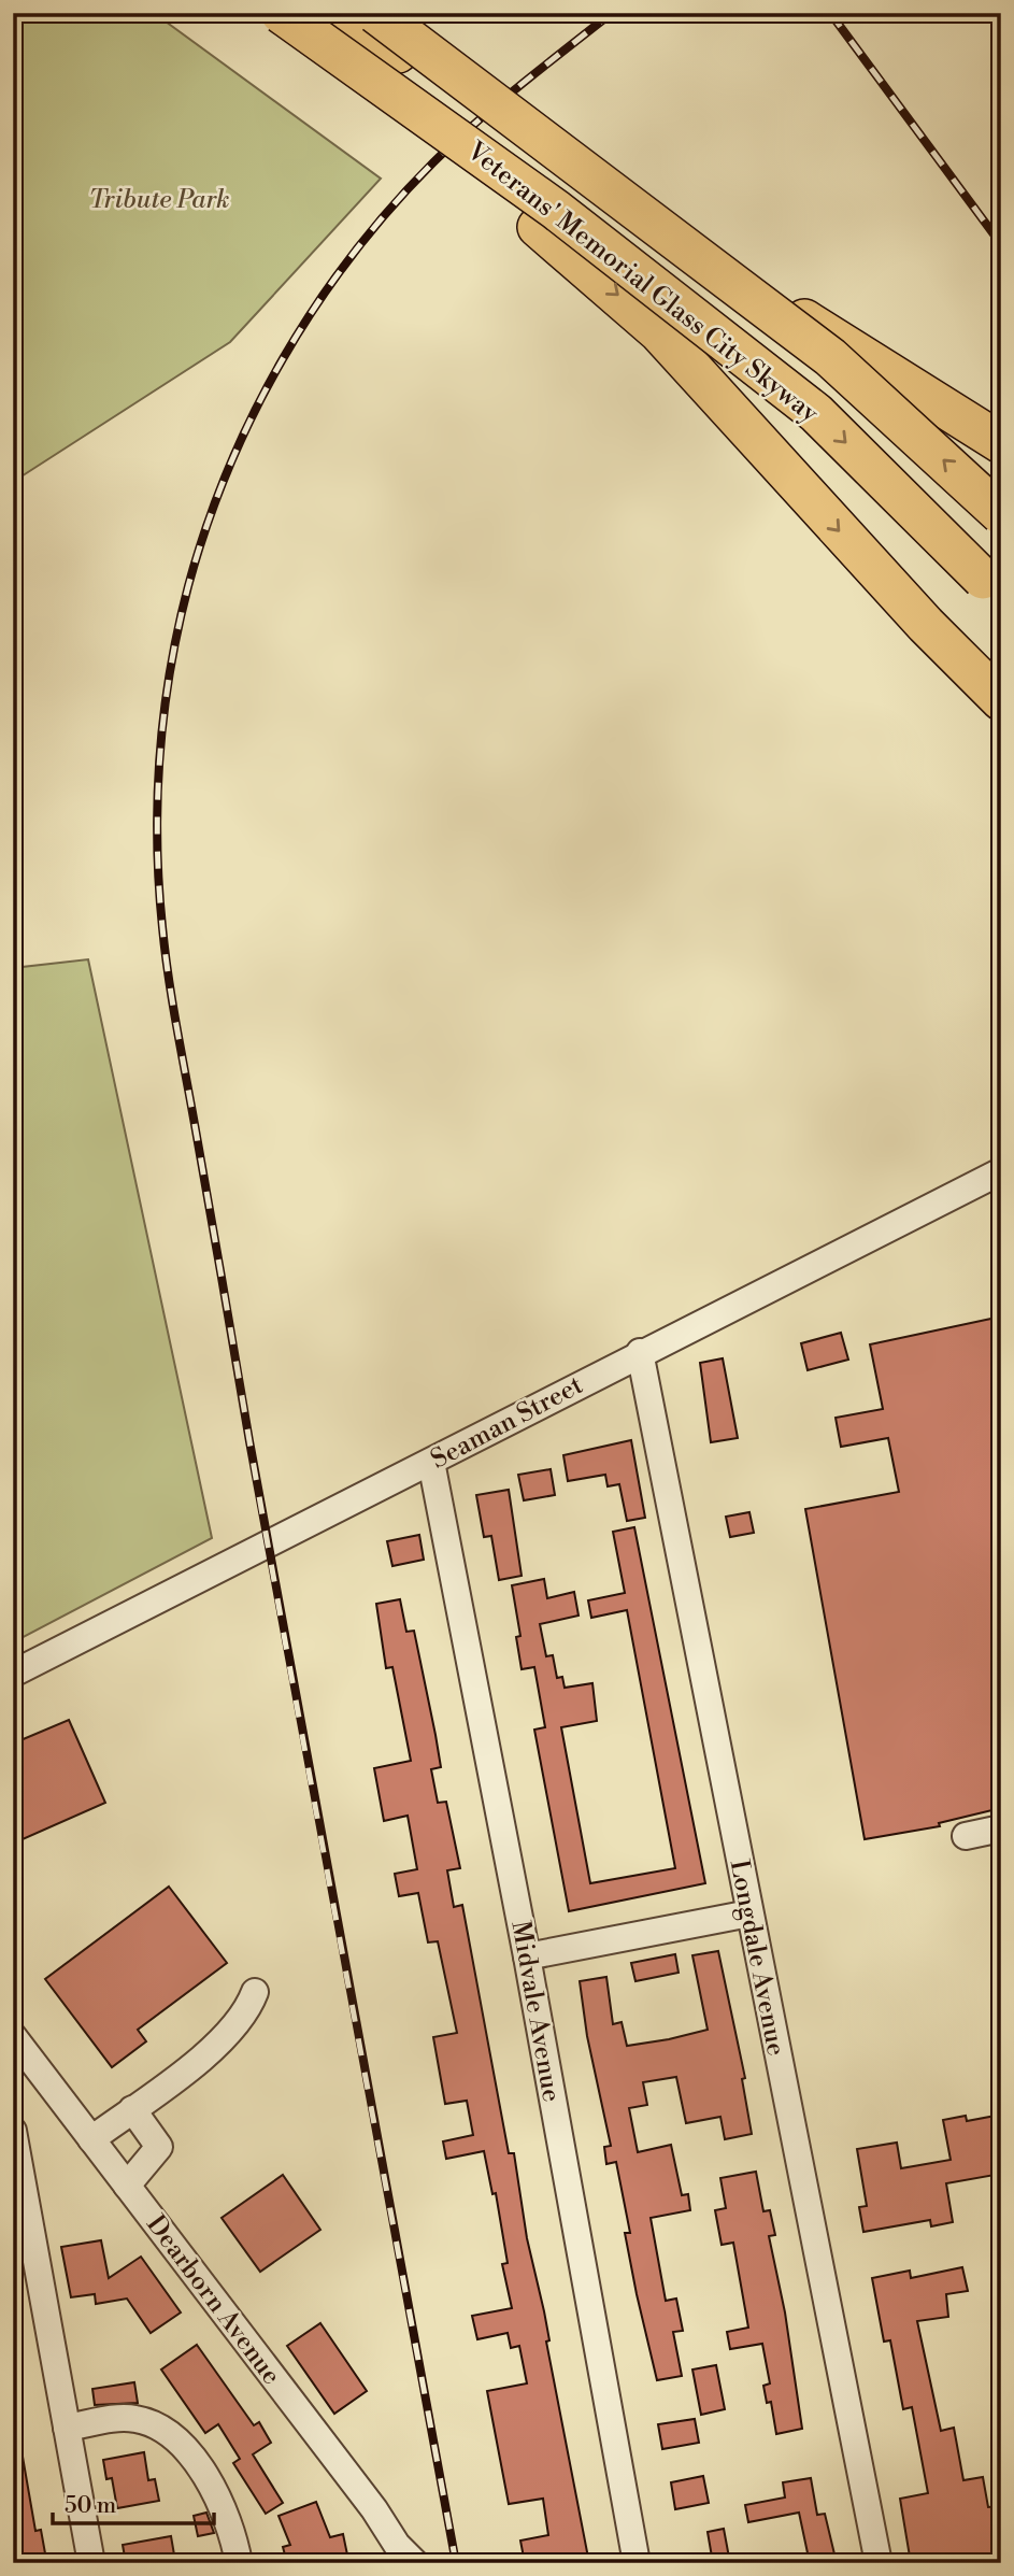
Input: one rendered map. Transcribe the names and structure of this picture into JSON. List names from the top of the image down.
{
  "streets": {
    "highway": ["Veterans' Memorial Glass City Skyway"],
    "street": [
      "Seaman Street",
      "Longdale Avenue",
      "Midvale Avenue",
      "Dearborn Avenue"
    ]
  },
  "crossings": [
    ["Seaman Street", "Longdale Avenue"],
    ["Seaman Street", "Midvale Avenue"]
  ],
  "parks": ["Tribute Park"],
  "scale_bar": "50 m"
}
